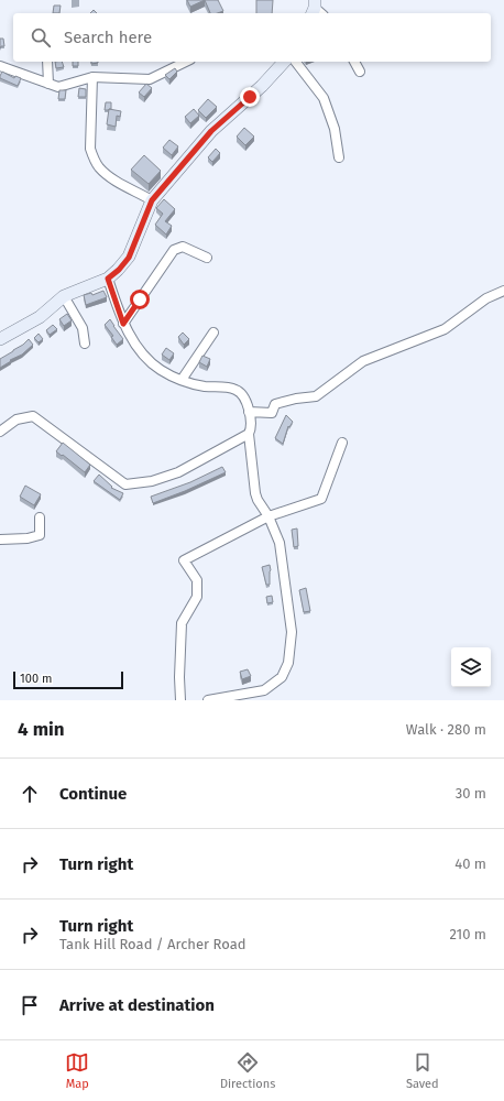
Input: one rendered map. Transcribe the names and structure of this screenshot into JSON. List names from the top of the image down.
{
  "scale_bar": "100 m",
  "page": {
    "search": "Search here",
    "scale": "100 m",
    "heading": ["4 min", "Walk · 280 m"],
    "list": [
      ["Continue", "30 m"],
      ["Turn right", "40 m"],
      ["Turn right", "Tank Hill Road / Archer Road", "210 m"],
      "Arrive at destination"
    ],
    "nav": ["Map", "Directions", "Saved"]
  }
}
